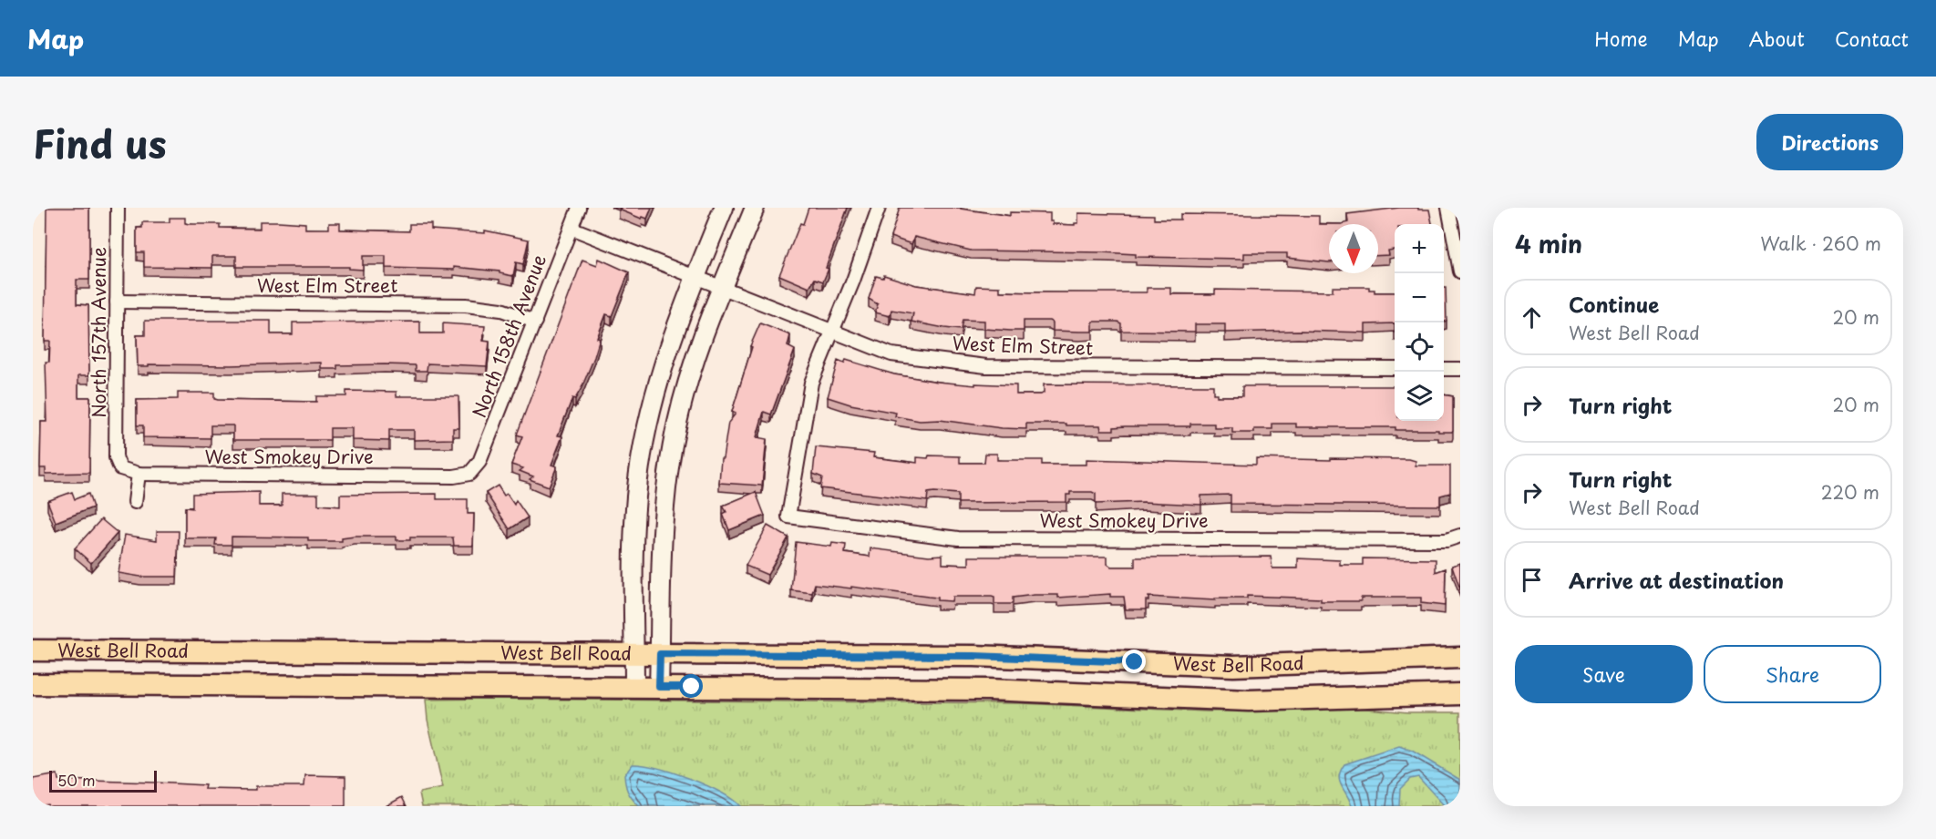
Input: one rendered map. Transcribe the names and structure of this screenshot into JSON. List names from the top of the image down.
{
  "streets": {
    "main road": ["West Bell Road"],
    "street": [
      "West Elm Street",
      "North 157th Avenue",
      "North 158th Avenue",
      "West Smokey Drive"
    ]
  },
  "crossings": [
    ["West Elm Street", "North 157th Avenue"],
    ["West Elm Street", "North 158th Avenue"],
    ["West Elm Street", "West Smokey Drive"],
    ["North 157th Avenue", "West Smokey Drive"],
    ["North 158th Avenue", "West Smokey Drive"]
  ],
  "scale_bar": "50 m",
  "north": "bottom",
  "page": {
    "header": "Map",
    "nav": [
      "Home",
      "Map",
      "About",
      "Contact"
    ],
    "title": "Find us",
    "buttons": [
      "Directions",
      ["Save", "Share"]
    ],
    "heading": ["4 min", "Walk · 260 m"],
    "map_buttons": ["+", "−"],
    "list": [
      ["Continue", "West Bell Road", "20 m"],
      ["Turn right", "20 m"],
      ["Turn right", "West Bell Road", "220 m"],
      "Arrive at destination"
    ],
    "scale": "50 m"
  }
}
